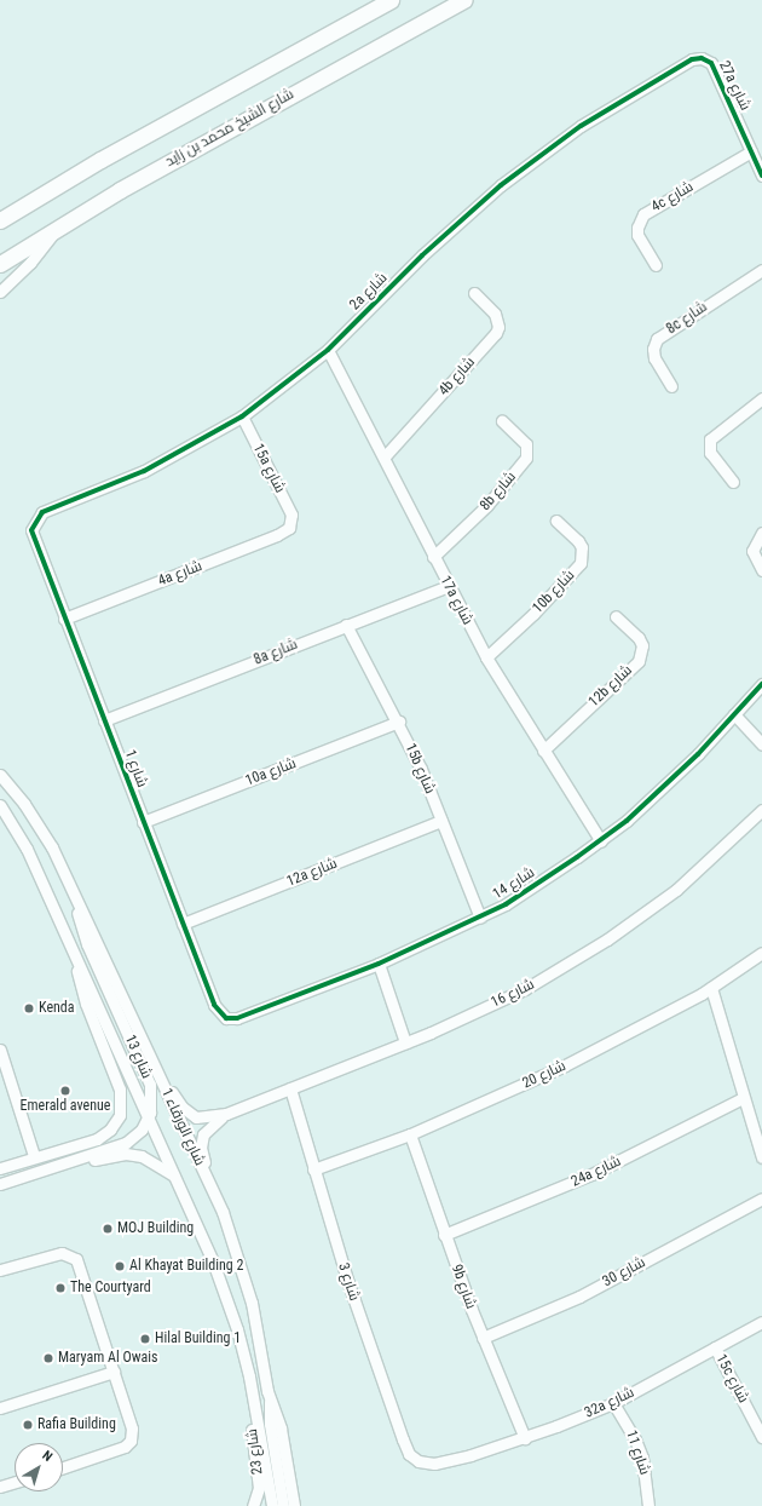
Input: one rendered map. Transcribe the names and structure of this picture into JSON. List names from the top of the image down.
{
  "streets": {
    "highway": ["شارع الشيخ محمد بن زايد"],
    "street": [
      "27a شارع",
      "4c شارع",
      "2a شارع",
      "8c شارع",
      "4b شارع",
      "15a شارع",
      "8b شارع",
      "4a شارع",
      "10b شارع",
      "17a شارع",
      "8a شارع",
      "12b شارع",
      "شارع 1",
      "15b شارع",
      "10a شارع",
      "12a شارع",
      "شارع 14",
      "شارع 16",
      "شارع 13",
      "شارع 20",
      "شارع الورقاء 1",
      "24a شارع",
      "شارع 30",
      "شارع 3",
      "9b شارع",
      "15c شارع",
      "32a شارع",
      "شارع 23",
      "شارع 11"
    ]
  },
  "crossings": [
    ["27a شارع", "4c شارع"],
    ["27a شارع", "2a شارع"],
    ["2a شارع", "15a شارع"],
    ["2a شارع", "17a شارع"],
    ["2a شارع", "شارع 1"],
    ["4b شارع", "17a شارع"],
    ["15a شارع", "4a شارع"],
    ["8b شارع", "17a شارع"],
    ["4a شارع", "شارع 1"],
    ["10b شارع", "17a شارع"],
    ["17a شارع", "8a شارع"],
    ["17a شارع", "12b شارع"],
    ["17a شارع", "شارع 14"],
    ["8a شارع", "شارع 1"],
    ["8a شارع", "15b شارع"],
    ["شارع 1", "10a شارع"],
    ["شارع 1", "12a شارع"],
    ["شارع 1", "شارع 14"],
    ["15b شارع", "10a شارع"],
    ["15b شارع", "12a شارع"],
    ["15b شارع", "شارع 14"],
    ["شارع 16", "شارع الورقاء 1"],
    ["شارع 16", "شارع 3"],
    ["شارع 13", "شارع الورقاء 1"],
    ["شارع 20", "شارع 3"],
    ["شارع 20", "9b شارع"],
    ["شارع الورقاء 1", "شارع 23"],
    ["24a شارع", "9b شارع"],
    ["شارع 30", "9b شارع"],
    ["شارع 3", "32a شارع"],
    ["9b شارع", "32a شارع"],
    ["15c شارع", "32a شارع"],
    ["32a شارع", "شارع 11"]
  ],
  "places": [
    "Kenda",
    "Emerald avenue",
    "MOJ Building",
    "Al Khayat Building 2",
    "The Courtyard",
    "Hilal Building 1",
    "Maryam Al Owais",
    "Rafia Building"
  ],
  "north": "top right"
}
